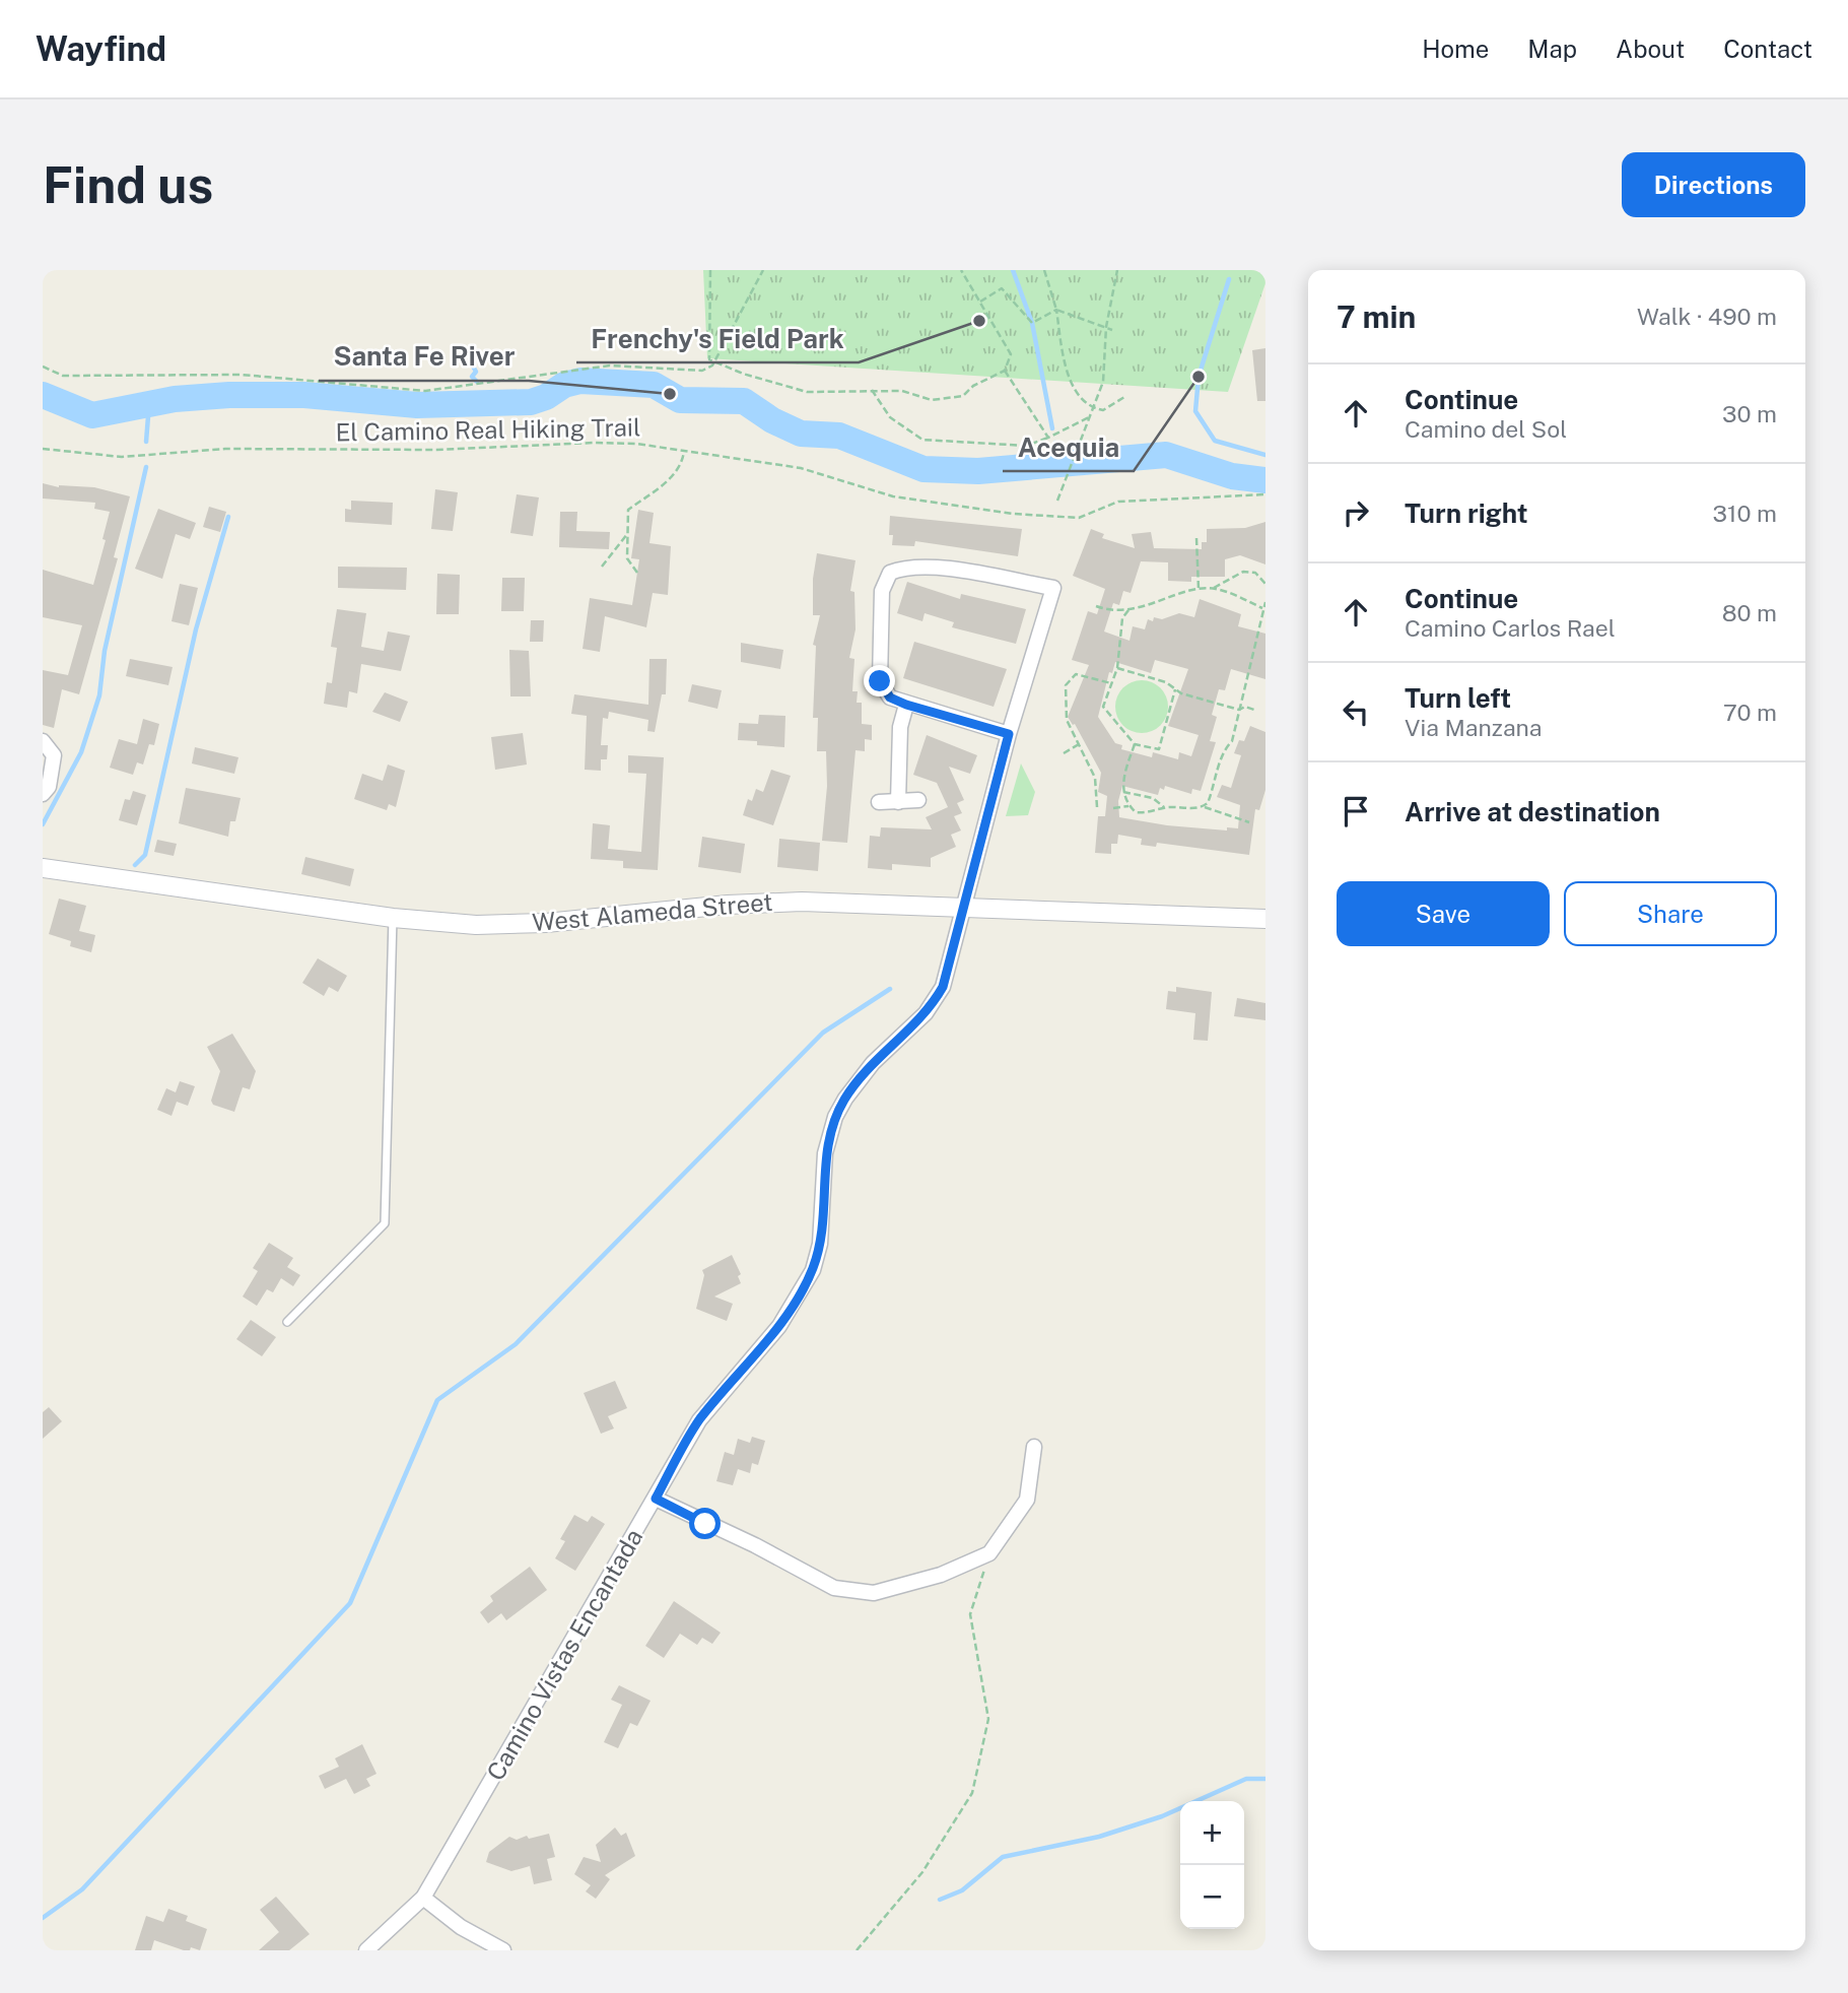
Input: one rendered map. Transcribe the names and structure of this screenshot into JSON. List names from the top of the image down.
{
  "streets": {
    "street": ["West Alameda Street", "Camino Vistas Encantada"],
    "path": ["El Camino Real Hiking Trail"]
  },
  "crossings": [
    ["West Alameda Street", "Camino Vistas Encantada"]
  ],
  "places": ["Frenchy's Field Park", "Acequia", "Santa Fe River"],
  "page": {
    "header": "Wayfind",
    "nav": [
      "Home",
      "Map",
      "About",
      "Contact"
    ],
    "buttons": [
      "Directions",
      ["Save", "Share"]
    ],
    "title": "Find us",
    "heading": ["7 min", "Walk · 490 m"],
    "list": [
      ["Continue", "Camino del Sol", "30 m"],
      ["Turn right", "310 m"],
      ["Continue", "Camino Carlos Rael", "80 m"],
      ["Turn left", "Via Manzana", "70 m"],
      "Arrive at destination"
    ],
    "map_buttons": ["+", "−"]
  }
}
